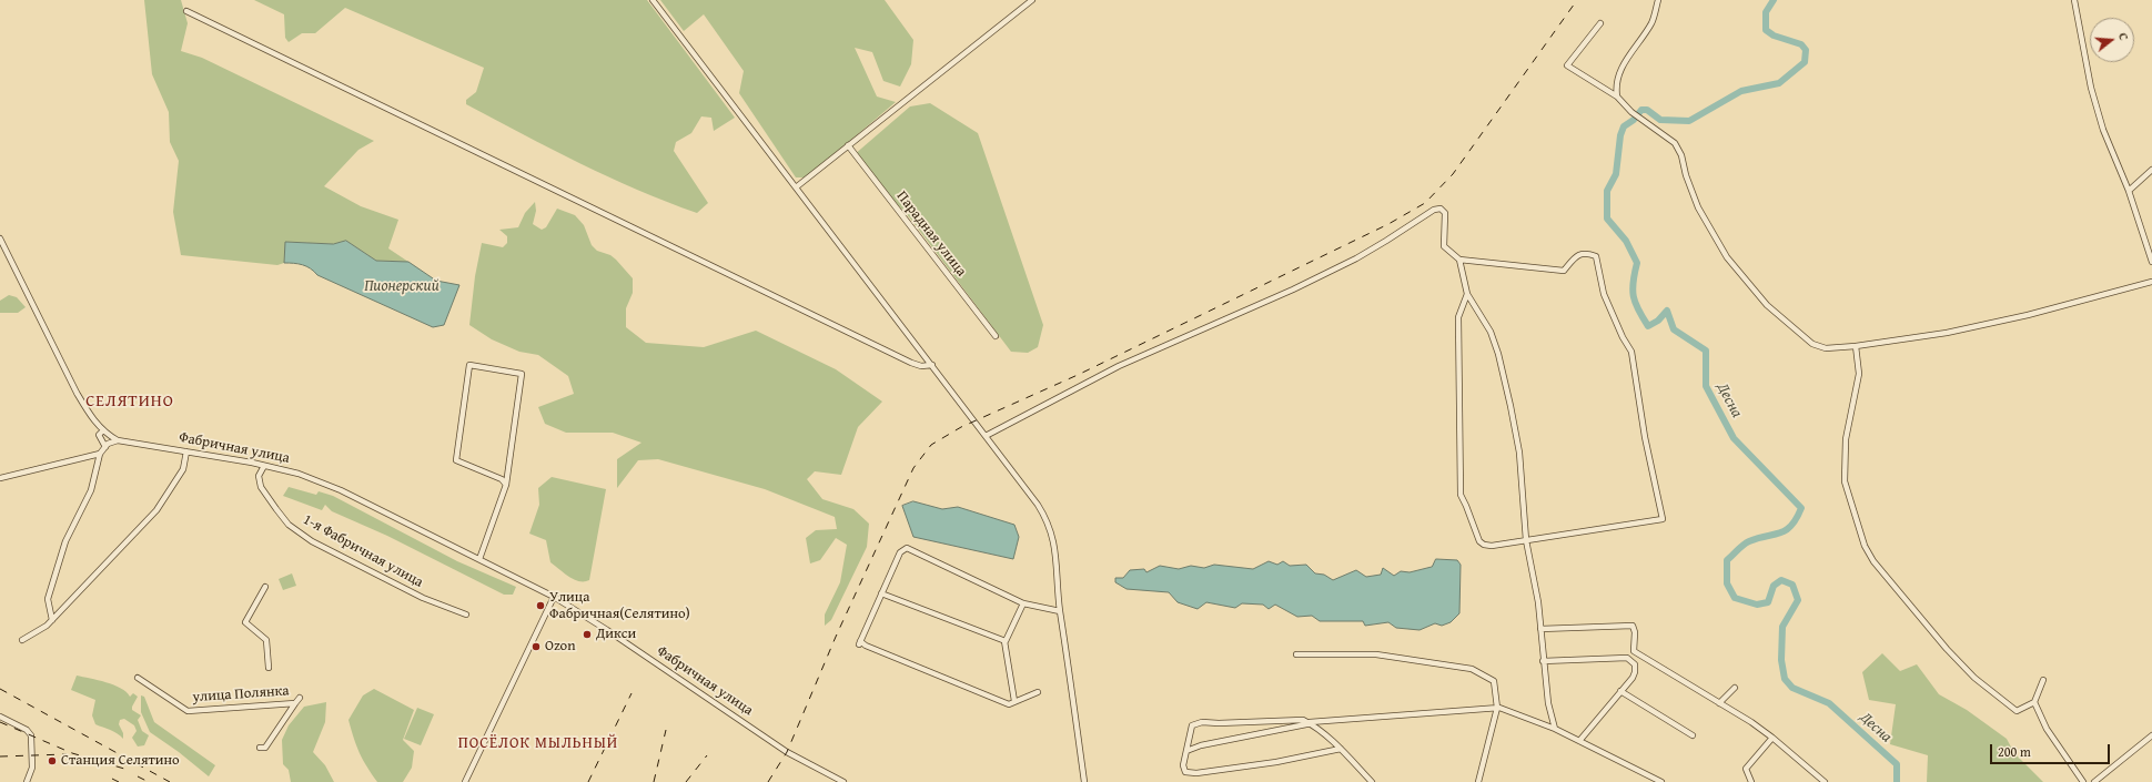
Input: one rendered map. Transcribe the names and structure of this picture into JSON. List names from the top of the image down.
{
  "streets": {
    "street": [
      "Парадная улица",
      "Фабричная улица",
      "1-я Фабричная улица",
      "улица Полянка"
    ]
  },
  "crossings": [
    ["Фабричная улица", "1-я Фабричная улица"]
  ],
  "districts": ["СЕЛЯТИНО", "ПОСЁЛОК МЫЛЬНЫЙ"],
  "water": ["Пионерский", "Десна"],
  "places": [
    "Улица Фабричная(Селятино)",
    "Дикси",
    "Ozon",
    "Станция Селятино"
  ],
  "scale_bar": "200 m",
  "north": "right"
}
